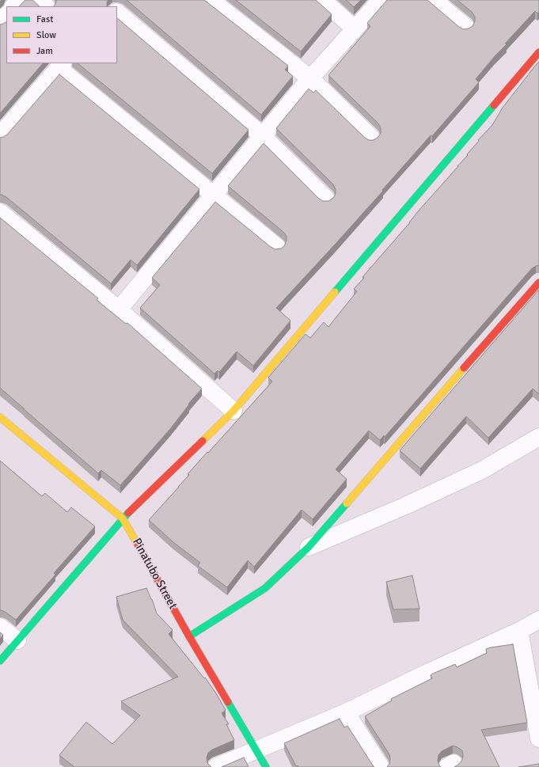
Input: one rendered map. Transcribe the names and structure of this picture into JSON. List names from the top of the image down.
{
  "streets": {
    "street": ["Pinatubo Street"]
  },
  "legend": ["Fast", "Slow", "Jam"]
}
